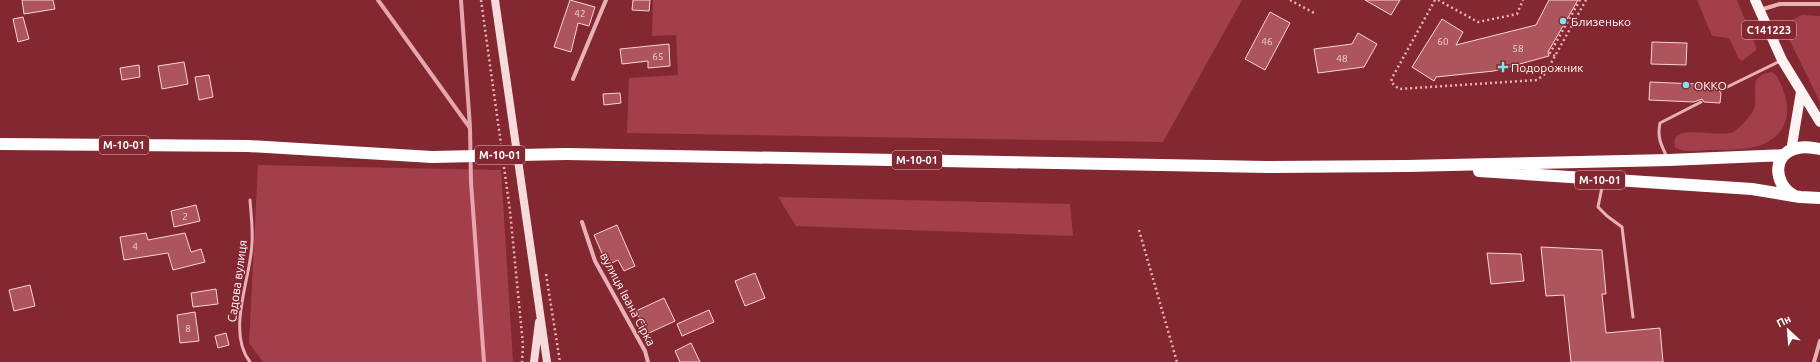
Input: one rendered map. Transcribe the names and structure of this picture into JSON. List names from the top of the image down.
{
  "streets": {
    "highway": ["М-10-01"],
    "main road": ["С141223"],
    "street": ["вулиця Івана Сірка"],
    "lane": ["Садова вулиця"]
  },
  "places": {
    "other": ["Близенько", "OKKO"],
    "health": ["Подорожник"]
  },
  "house_numbers": [
    "42",
    "46",
    "60",
    "58",
    "65",
    "48",
    "2",
    "4",
    "8"
  ],
  "north": "top left"
}
